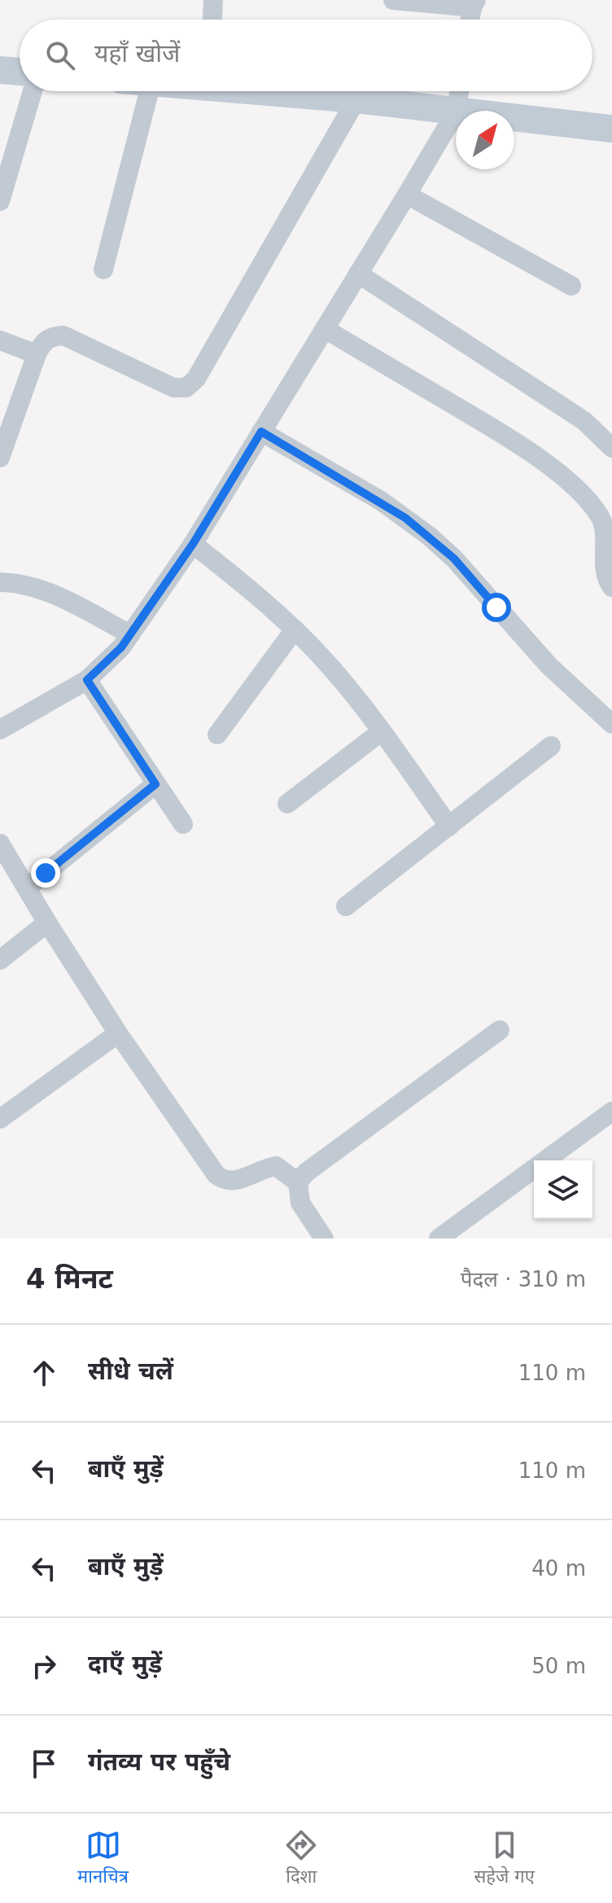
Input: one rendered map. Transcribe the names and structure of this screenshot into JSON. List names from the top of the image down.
{
  "north": "top right",
  "page": {
    "search": "यहाँ खोजें",
    "heading": ["4 मिनट", "पैदल · 310 m"],
    "list": [
      ["सीधे चलें", "110 m"],
      ["बाएँ मुड़ें", "110 m"],
      ["बाएँ मुड़ें", "40 m"],
      ["दाएँ मुड़ें", "50 m"],
      "गंतव्य पर पहुँचे"
    ],
    "nav": ["मानचित्र", "दिशा", "सहेजे गए"]
  }
}
